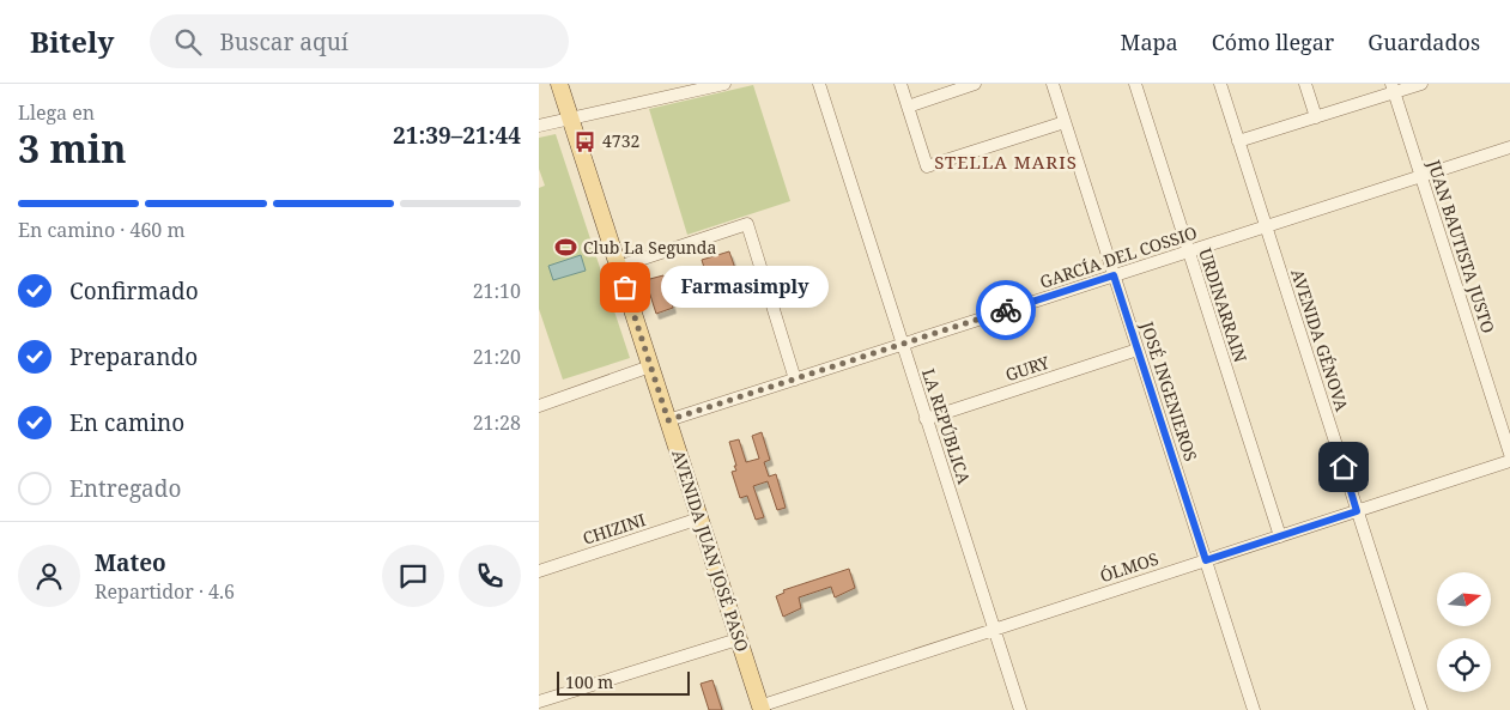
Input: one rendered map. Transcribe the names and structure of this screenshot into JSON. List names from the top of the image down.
{
  "streets": {
    "main road": ["AVENIDA JUAN JOSÉ PASO"],
    "street": [
      "JUAN BAUTISTA JUSTO",
      "GARCÍA DEL COSSIO",
      "URDINARRAIN",
      "AVENIDA GÉNOVA",
      "GURY",
      "JOSÉ INGENIEROS",
      "LA REPÚBLICA",
      "CHIZINI",
      "ÓLMOS"
    ]
  },
  "crossings": [
    ["JUAN BAUTISTA JUSTO", "GARCÍA DEL COSSIO"],
    ["GARCÍA DEL COSSIO", "URDINARRAIN"],
    ["GARCÍA DEL COSSIO", "AVENIDA GÉNOVA"],
    ["GARCÍA DEL COSSIO", "JOSÉ INGENIEROS"],
    ["GARCÍA DEL COSSIO", "LA REPÚBLICA"],
    ["GARCÍA DEL COSSIO", "AVENIDA JUAN JOSÉ PASO"],
    ["URDINARRAIN", "ÓLMOS"],
    ["AVENIDA GÉNOVA", "ÓLMOS"],
    ["GURY", "JOSÉ INGENIEROS"],
    ["GURY", "LA REPÚBLICA"],
    ["JOSÉ INGENIEROS", "ÓLMOS"],
    ["LA REPÚBLICA", "ÓLMOS"],
    ["CHIZINI", "AVENIDA JUAN JOSÉ PASO"],
    ["AVENIDA JUAN JOSÉ PASO", "ÓLMOS"]
  ],
  "districts": ["STELLA MARIS"],
  "places": {
    "bus stop": ["4732"],
    "sports": ["Club La Segunda"],
    "other": ["Farmasimply"]
  },
  "scale_bar": "100 m",
  "north": "right",
  "page": {
    "header": "Bitely",
    "search": "Buscar aquí",
    "nav": ["Mapa", "Cómo llegar", "Guardados"],
    "heading": ["3 min", "Llega en", "21:39–21:44"],
    "panel": ["Mateo", "Repartidor · 4.6"],
    "bar": "En camino · 460 m",
    "list": [
      ["Confirmado", "21:10"],
      ["Preparando", "21:20"],
      ["En camino", "21:28"],
      "Entregado"
    ],
    "bubble": "Farmasimply",
    "scale": "100 m"
  }
}
